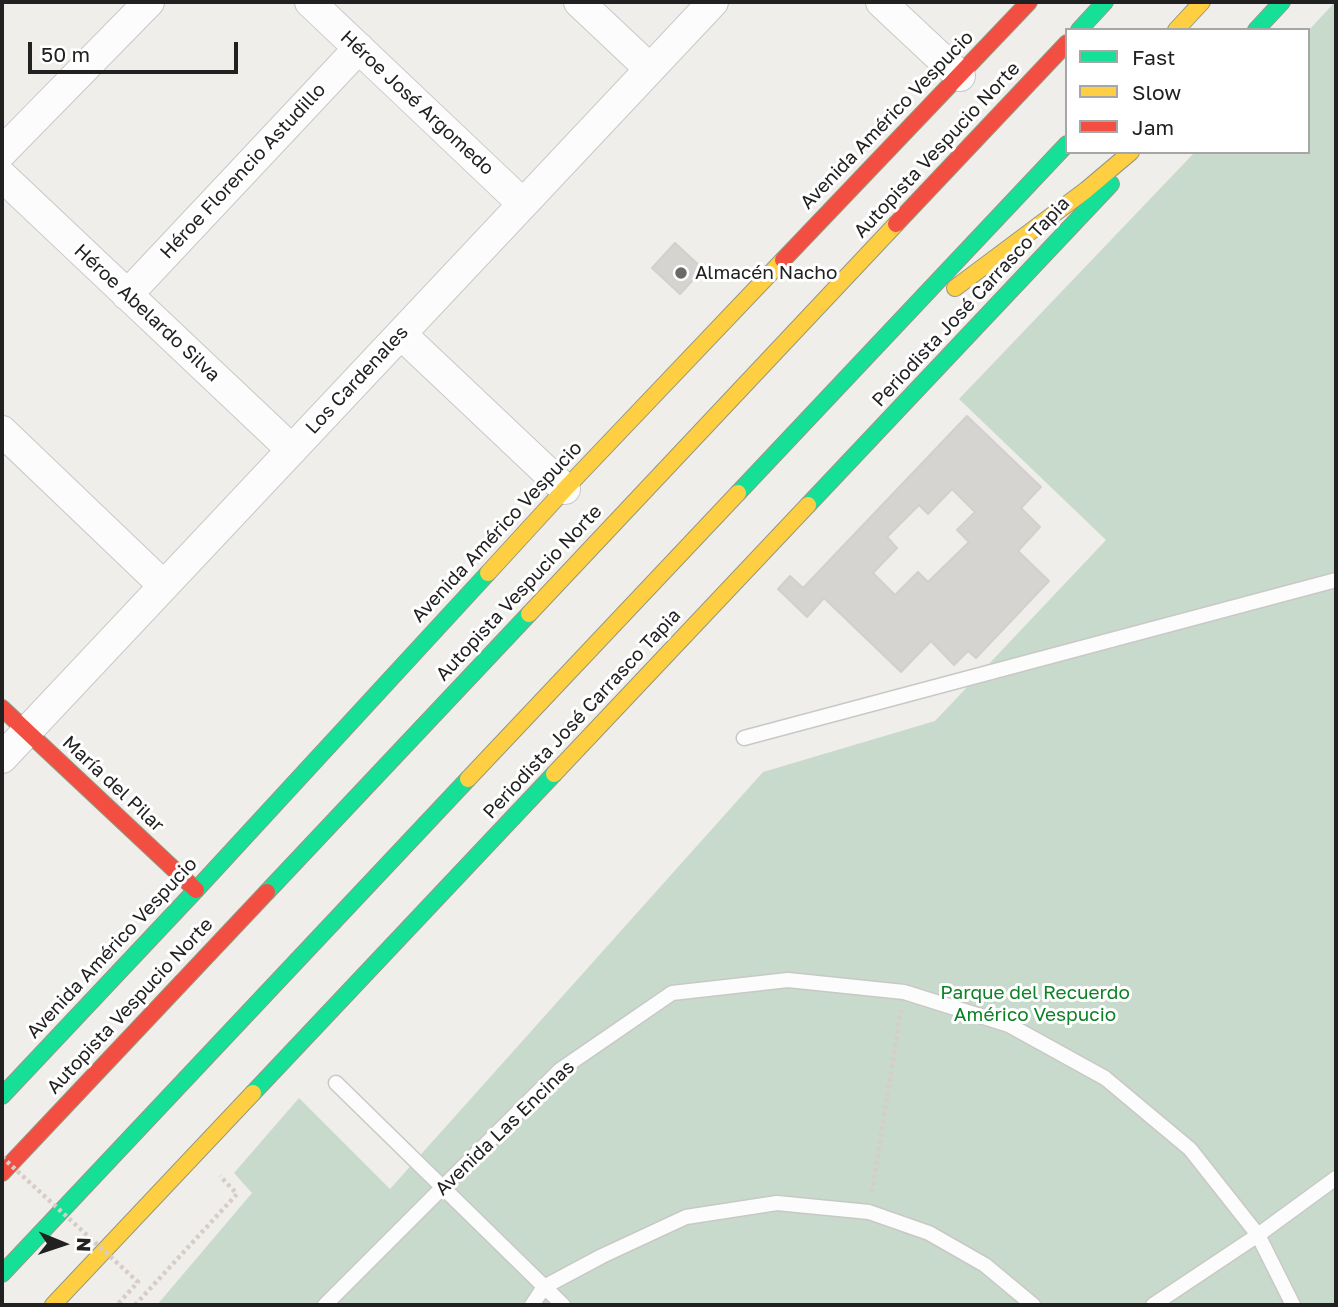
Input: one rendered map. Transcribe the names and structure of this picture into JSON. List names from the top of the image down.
{
  "streets": {
    "main road": [
      "Avenida Américo Vespucio",
      "Autopista Vespucio Norte",
      "Periodista José Carrasco Tapia",
      "María del Pilar"
    ],
    "street": [
      "Héroe José Argomedo",
      "Héroe Florencio Astudillo",
      "Héroe Abelardo Silva",
      "Los Cardenales"
    ],
    "lane": ["Avenida Las Encinas"]
  },
  "crossings": [
    ["Héroe José Argomedo", "Héroe Florencio Astudillo"],
    ["Héroe José Argomedo", "Los Cardenales"],
    ["Avenida Américo Vespucio", "María del Pilar"],
    ["Héroe Florencio Astudillo", "Héroe Abelardo Silva"],
    ["Héroe Abelardo Silva", "Los Cardenales"],
    ["Los Cardenales", "María del Pilar"]
  ],
  "parks": ["Parque del Recuerdo Américo Vespucio"],
  "places": ["Almacén Nacho"],
  "legend": ["Fast", "Slow", "Jam"],
  "scale_bar": "50 m",
  "north": "right"
}
